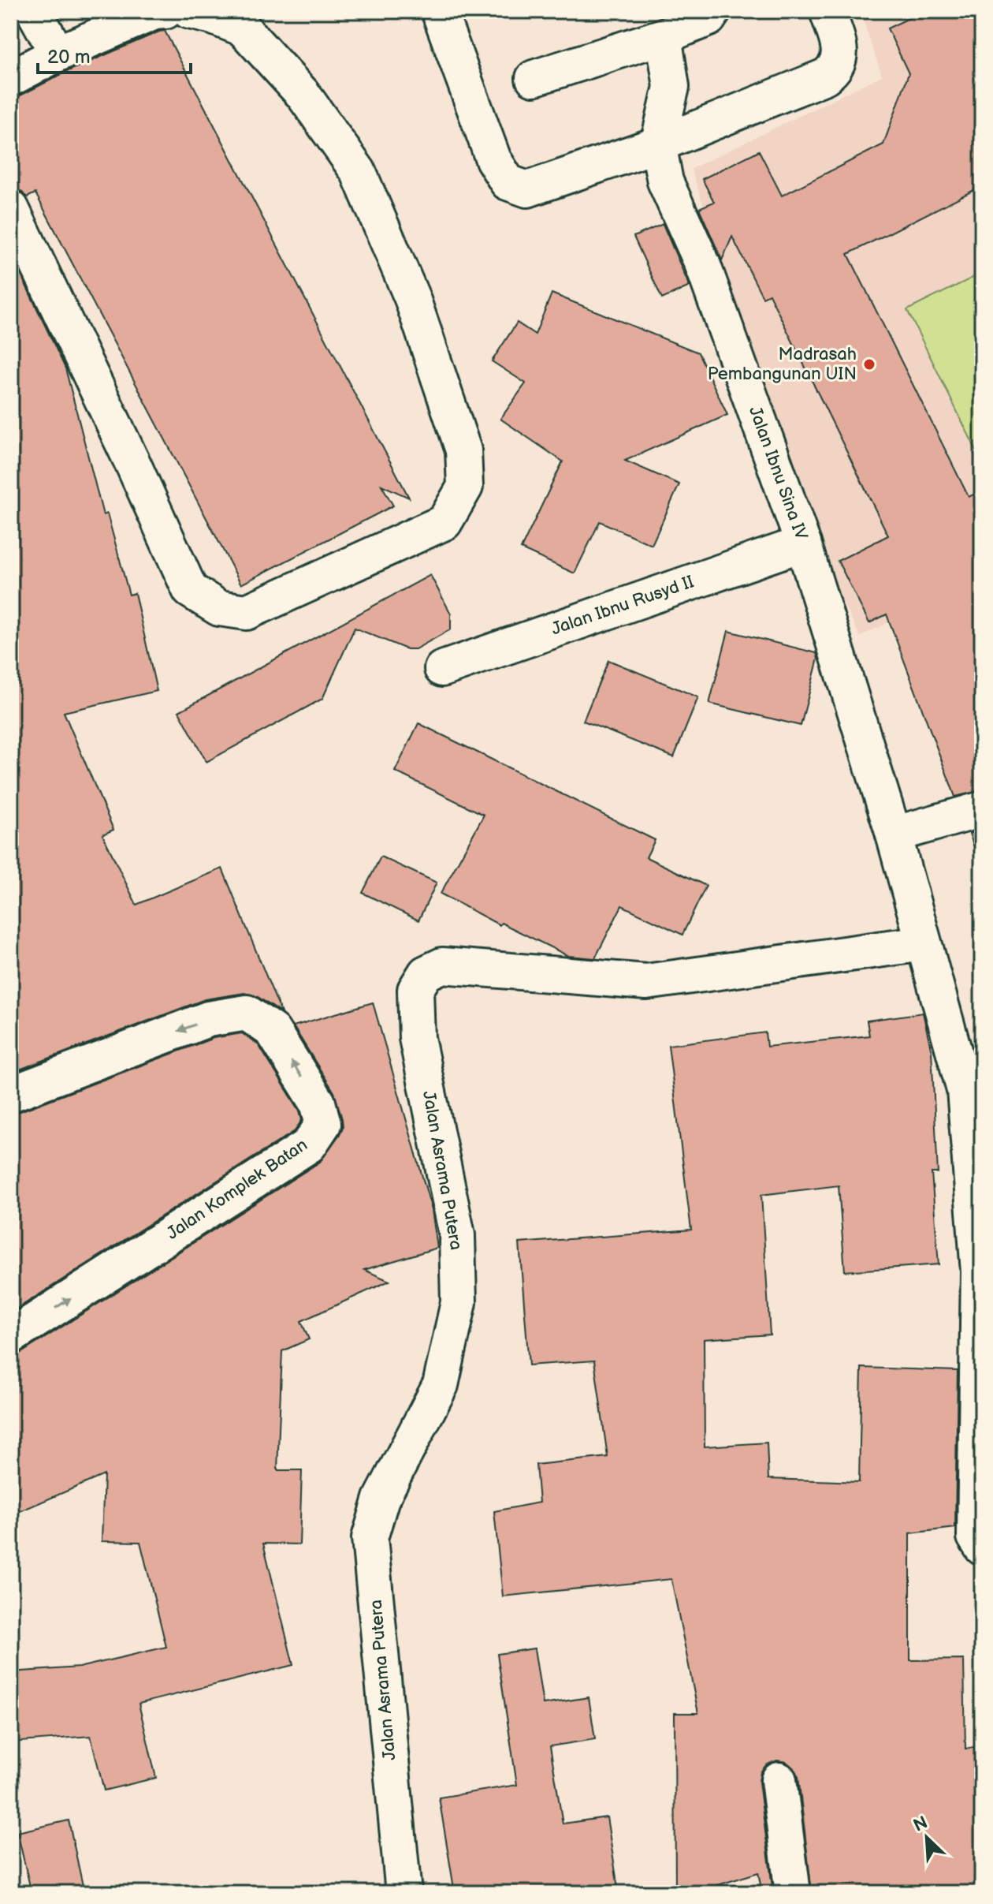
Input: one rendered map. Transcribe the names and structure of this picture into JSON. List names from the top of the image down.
{
  "streets": {
    "street": [
      "Jalan Ibnu Sina IV",
      "Jalan Ibnu Rusyd II",
      "Jalan Asrama Putera",
      "Jalan Komplek Batan"
    ]
  },
  "crossings": [
    ["Jalan Ibnu Sina IV", "Jalan Ibnu Rusyd II"],
    ["Jalan Ibnu Sina IV", "Jalan Asrama Putera"]
  ],
  "places": ["Madrasah Pembangunan UIN"],
  "scale_bar": "20 m",
  "north": "top left"
}
